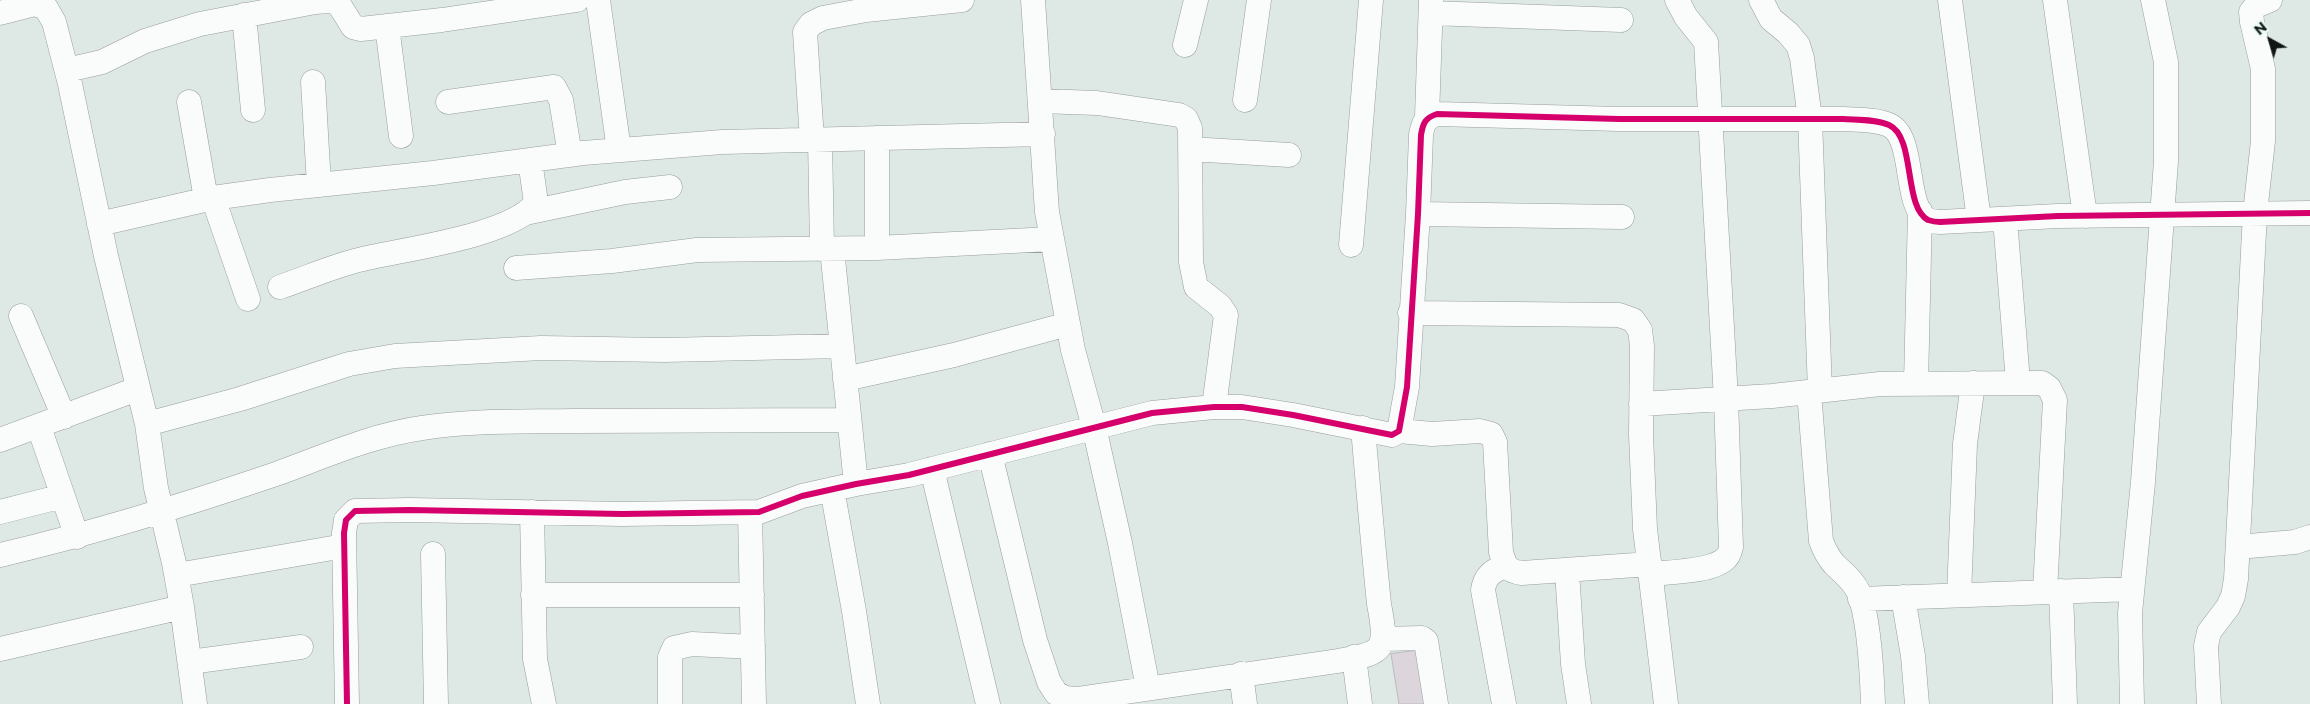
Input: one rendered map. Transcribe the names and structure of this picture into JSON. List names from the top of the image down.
{
  "north": "top left"
}
